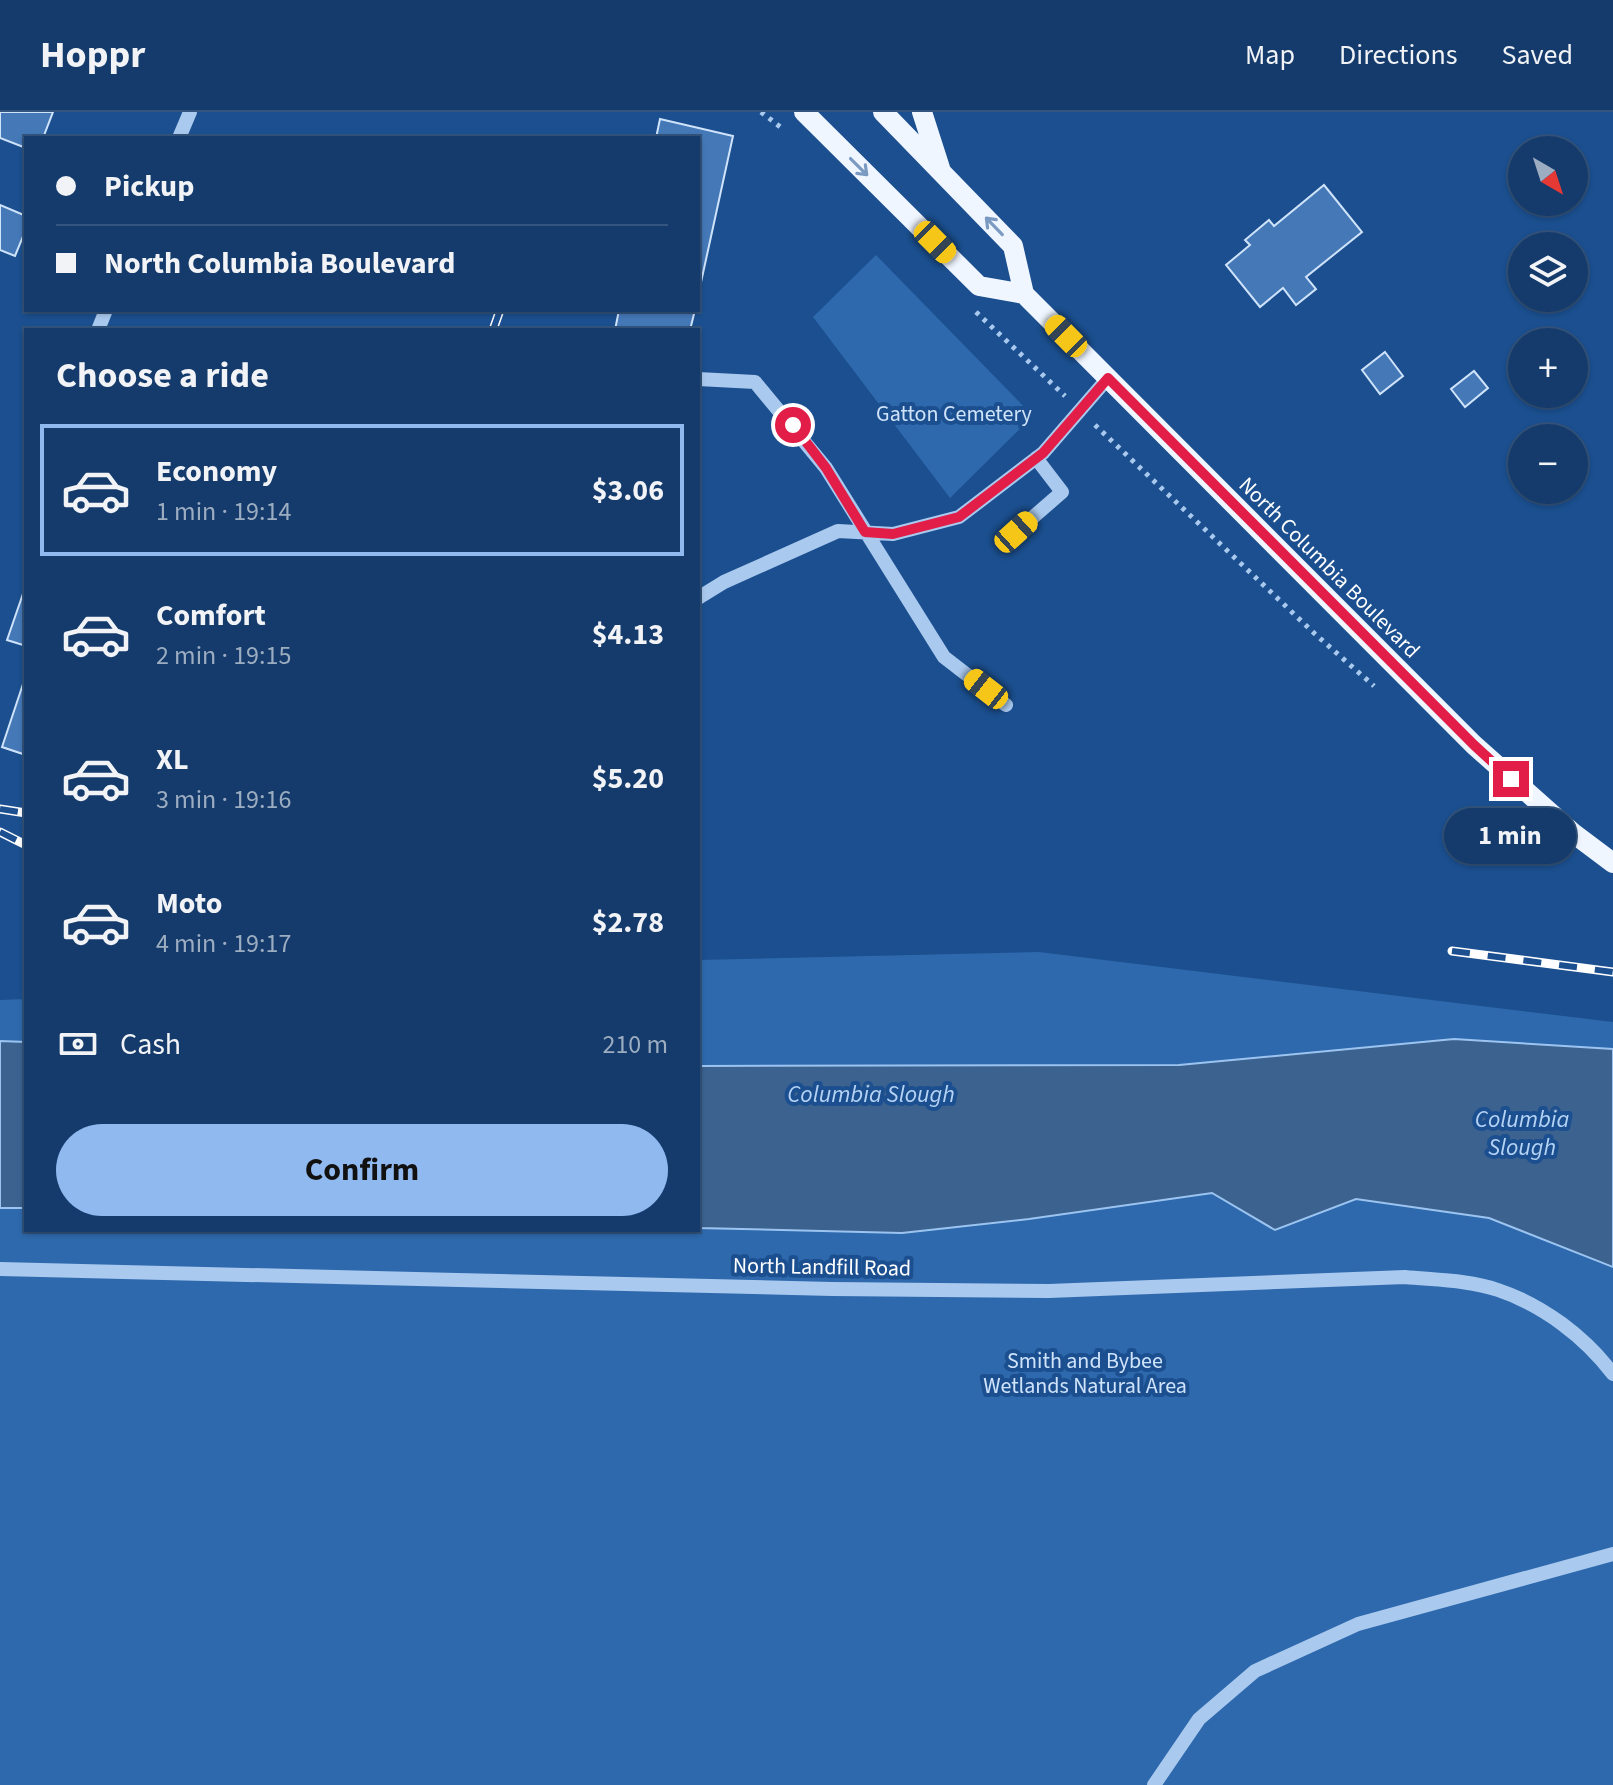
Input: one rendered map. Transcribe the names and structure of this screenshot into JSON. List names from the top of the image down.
{
  "streets": {
    "main road": ["North Columbia Boulevard"],
    "lane": ["North Landfill Road"]
  },
  "water": ["Columbia Slough"],
  "parks": ["Gatton Cemetery", "Smith and Bybee Wetlands Natural Area"],
  "north": "bottom right",
  "page": {
    "header": "Hoppr",
    "nav": ["Map", "Directions", "Saved"],
    "map_buttons": ["+", "−"],
    "banner": ["Pickup", "North Columbia Boulevard"],
    "heading": "Choose a ride",
    "list": [
      {
        "name": "Economy",
        "note": "1 min · 19:14",
        "value": "$3.06"
      },
      {
        "name": "Comfort",
        "note": "2 min · 19:15",
        "value": "$4.13"
      },
      {
        "name": "XL",
        "note": "3 min · 19:16",
        "value": "$5.20"
      },
      {
        "name": "Moto",
        "note": "4 min · 19:17",
        "value": "$2.78"
      }
    ],
    "bubble": "1 min",
    "pay": ["Cash", "210 m"],
    "buttons": "Confirm"
  }
}
